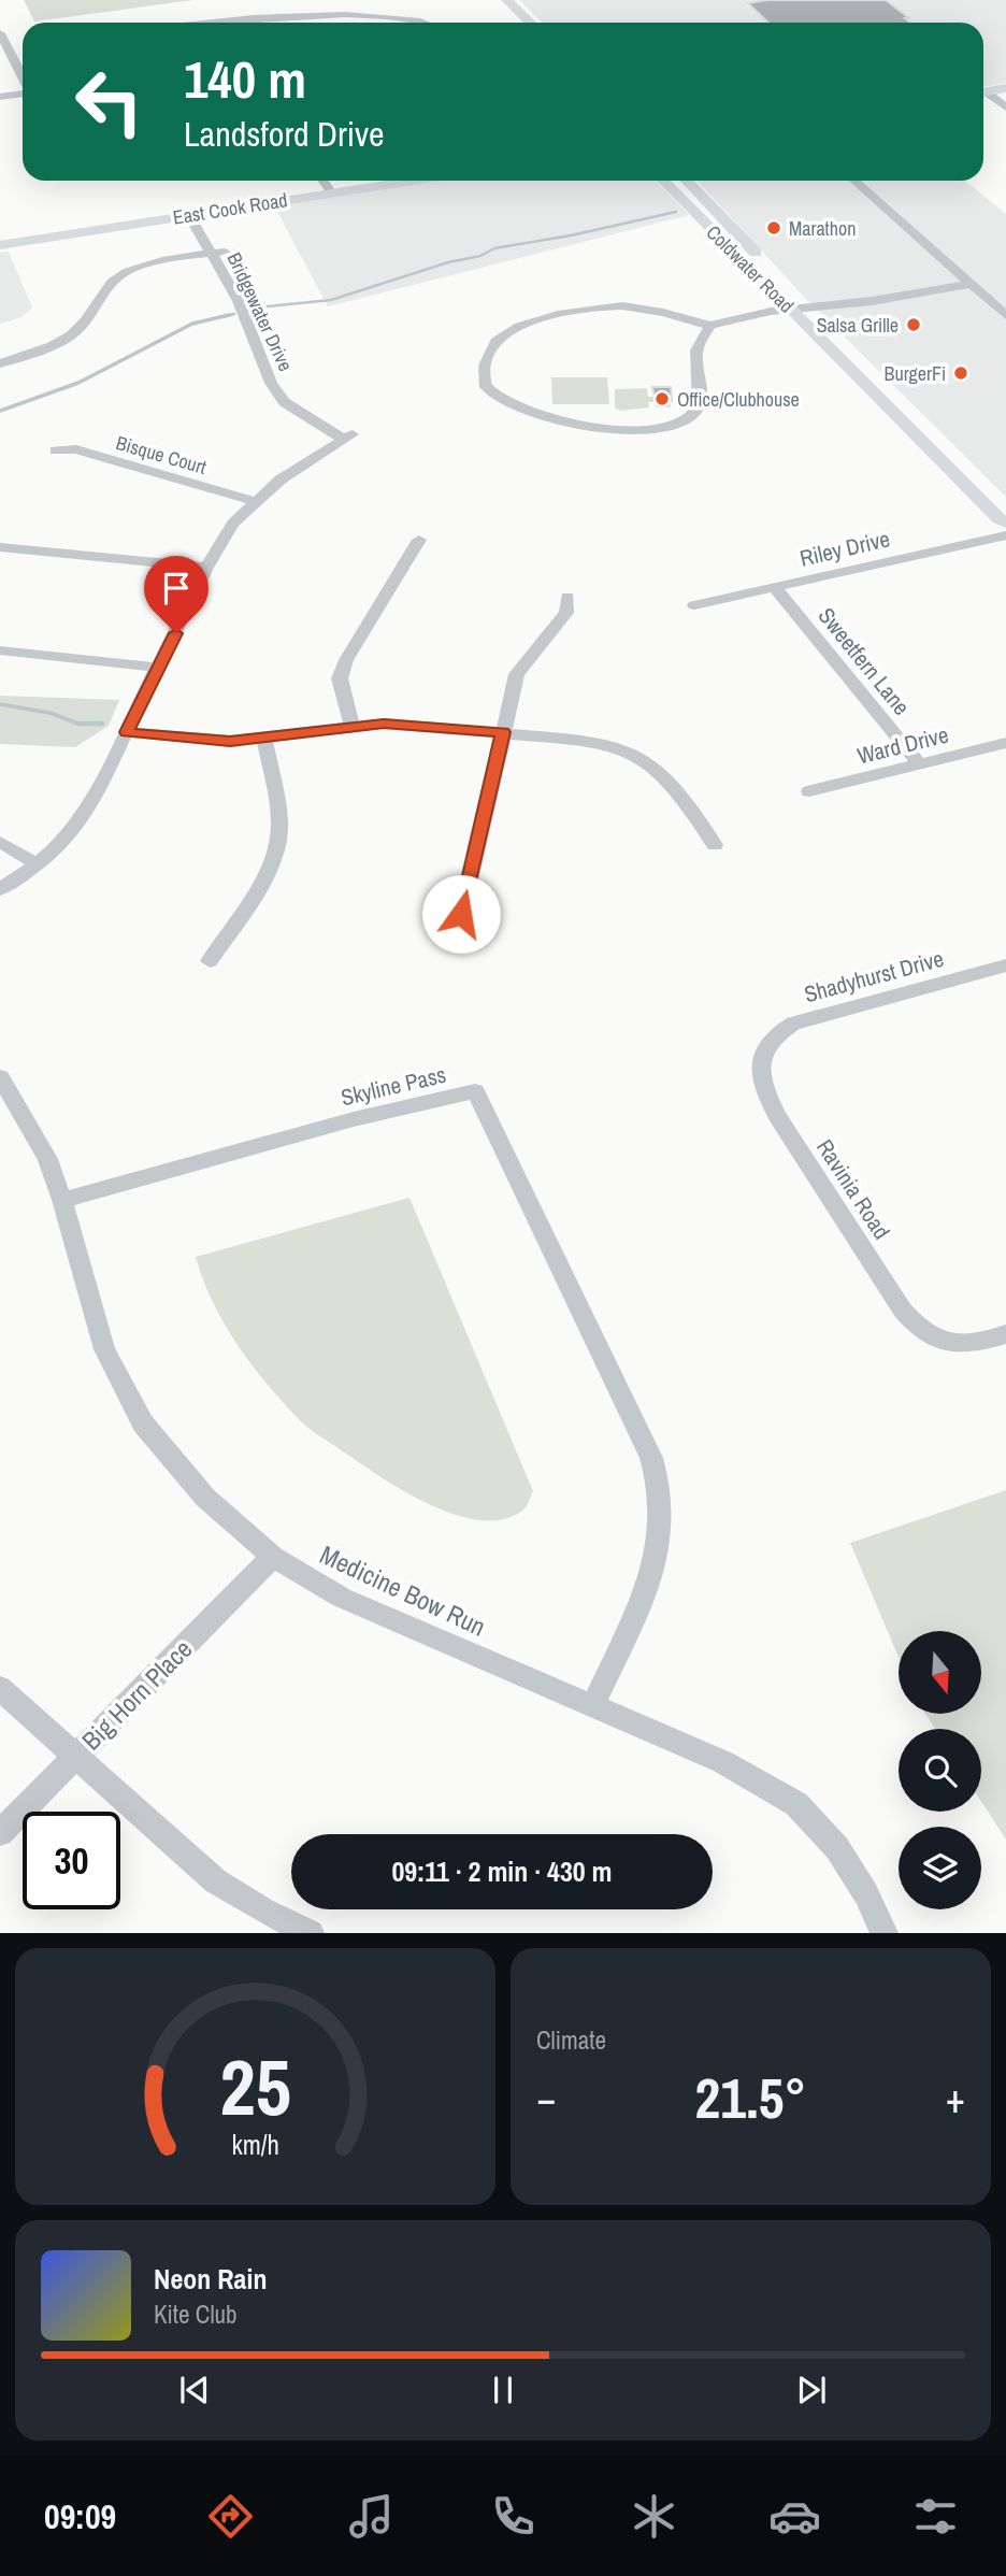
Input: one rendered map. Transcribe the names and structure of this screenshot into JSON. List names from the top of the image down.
{
  "streets": {
    "main road": ["East Cook Road", "Coldwater Road"],
    "street": [
      "Bridgewater Drive",
      "Bisque Court",
      "Riley Drive",
      "Sweetfern Lane",
      "Ward Drive",
      "Shadyhurst Drive",
      "Skyline Pass",
      "Ravinia Road",
      "Medicine Bow Run",
      "Big Horn Place"
    ]
  },
  "crossings": [
    ["East Cook Road", "Bridgewater Drive"],
    ["Bridgewater Drive", "Bisque Court"],
    ["Riley Drive", "Sweetfern Lane"],
    ["Sweetfern Lane", "Ward Drive"],
    ["Shadyhurst Drive", "Ravinia Road"],
    ["Skyline Pass", "Medicine Bow Run"],
    ["Medicine Bow Run", "Big Horn Place"]
  ],
  "places": [
    "Marathon",
    "Salsa Grille",
    "BurgerFi",
    "Office/Clubhouse"
  ],
  "north": "bottom",
  "page": {
    "turn": ["140 m", "Landsford Drive"],
    "limit": "30",
    "trip": "09:11 · 2 min · 430 m",
    "tile": "Climate",
    "heat": ["−", "21.5°", "+"],
    "song": ["Neon Rain", "Kite Club"],
    "tabs": "09:09",
    "gauge": ["25", "km/h"]
  }
}
